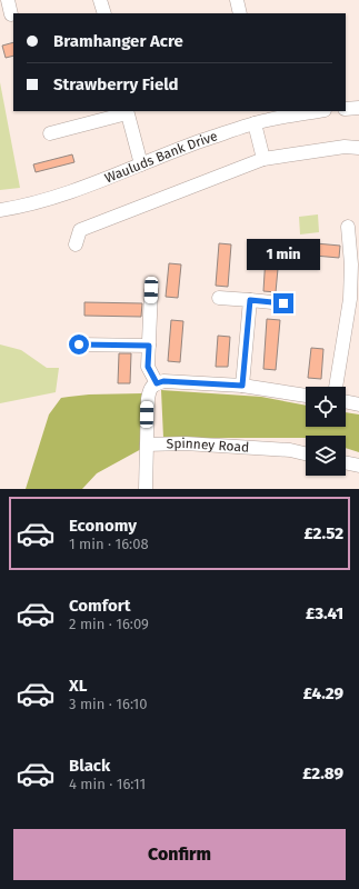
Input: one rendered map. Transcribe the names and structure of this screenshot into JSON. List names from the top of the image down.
{
  "streets": {
    "street": ["Wauluds Bank Drive", "Spinney Road"]
  },
  "page": {
    "banner": ["Bramhanger Acre", "Strawberry Field"],
    "bubble": "1 min",
    "list": [
      {
        "name": "Economy",
        "note": "1 min · 16:08",
        "value": "£2.52"
      },
      {
        "name": "Comfort",
        "note": "2 min · 16:09",
        "value": "£3.41"
      },
      {
        "name": "XL",
        "note": "3 min · 16:10",
        "value": "£4.29"
      },
      {
        "name": "Black",
        "note": "4 min · 16:11",
        "value": "£2.89"
      }
    ],
    "buttons": "Confirm"
  }
}
